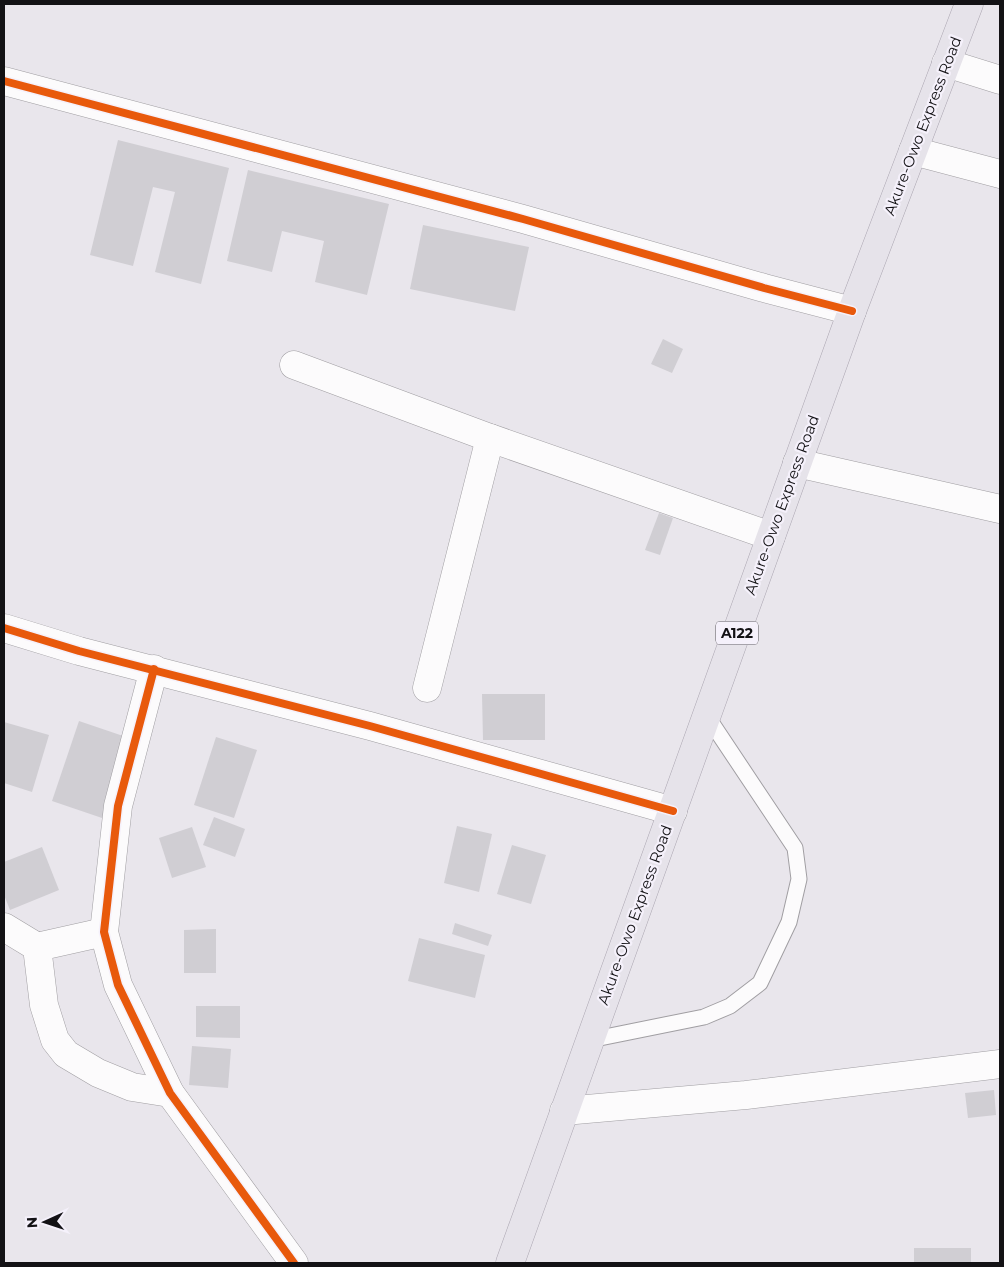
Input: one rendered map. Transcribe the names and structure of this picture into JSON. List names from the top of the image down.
{
  "streets": {
    "highway": ["Akure-Owo Express Road", "A122"]
  },
  "north": "left"
}
